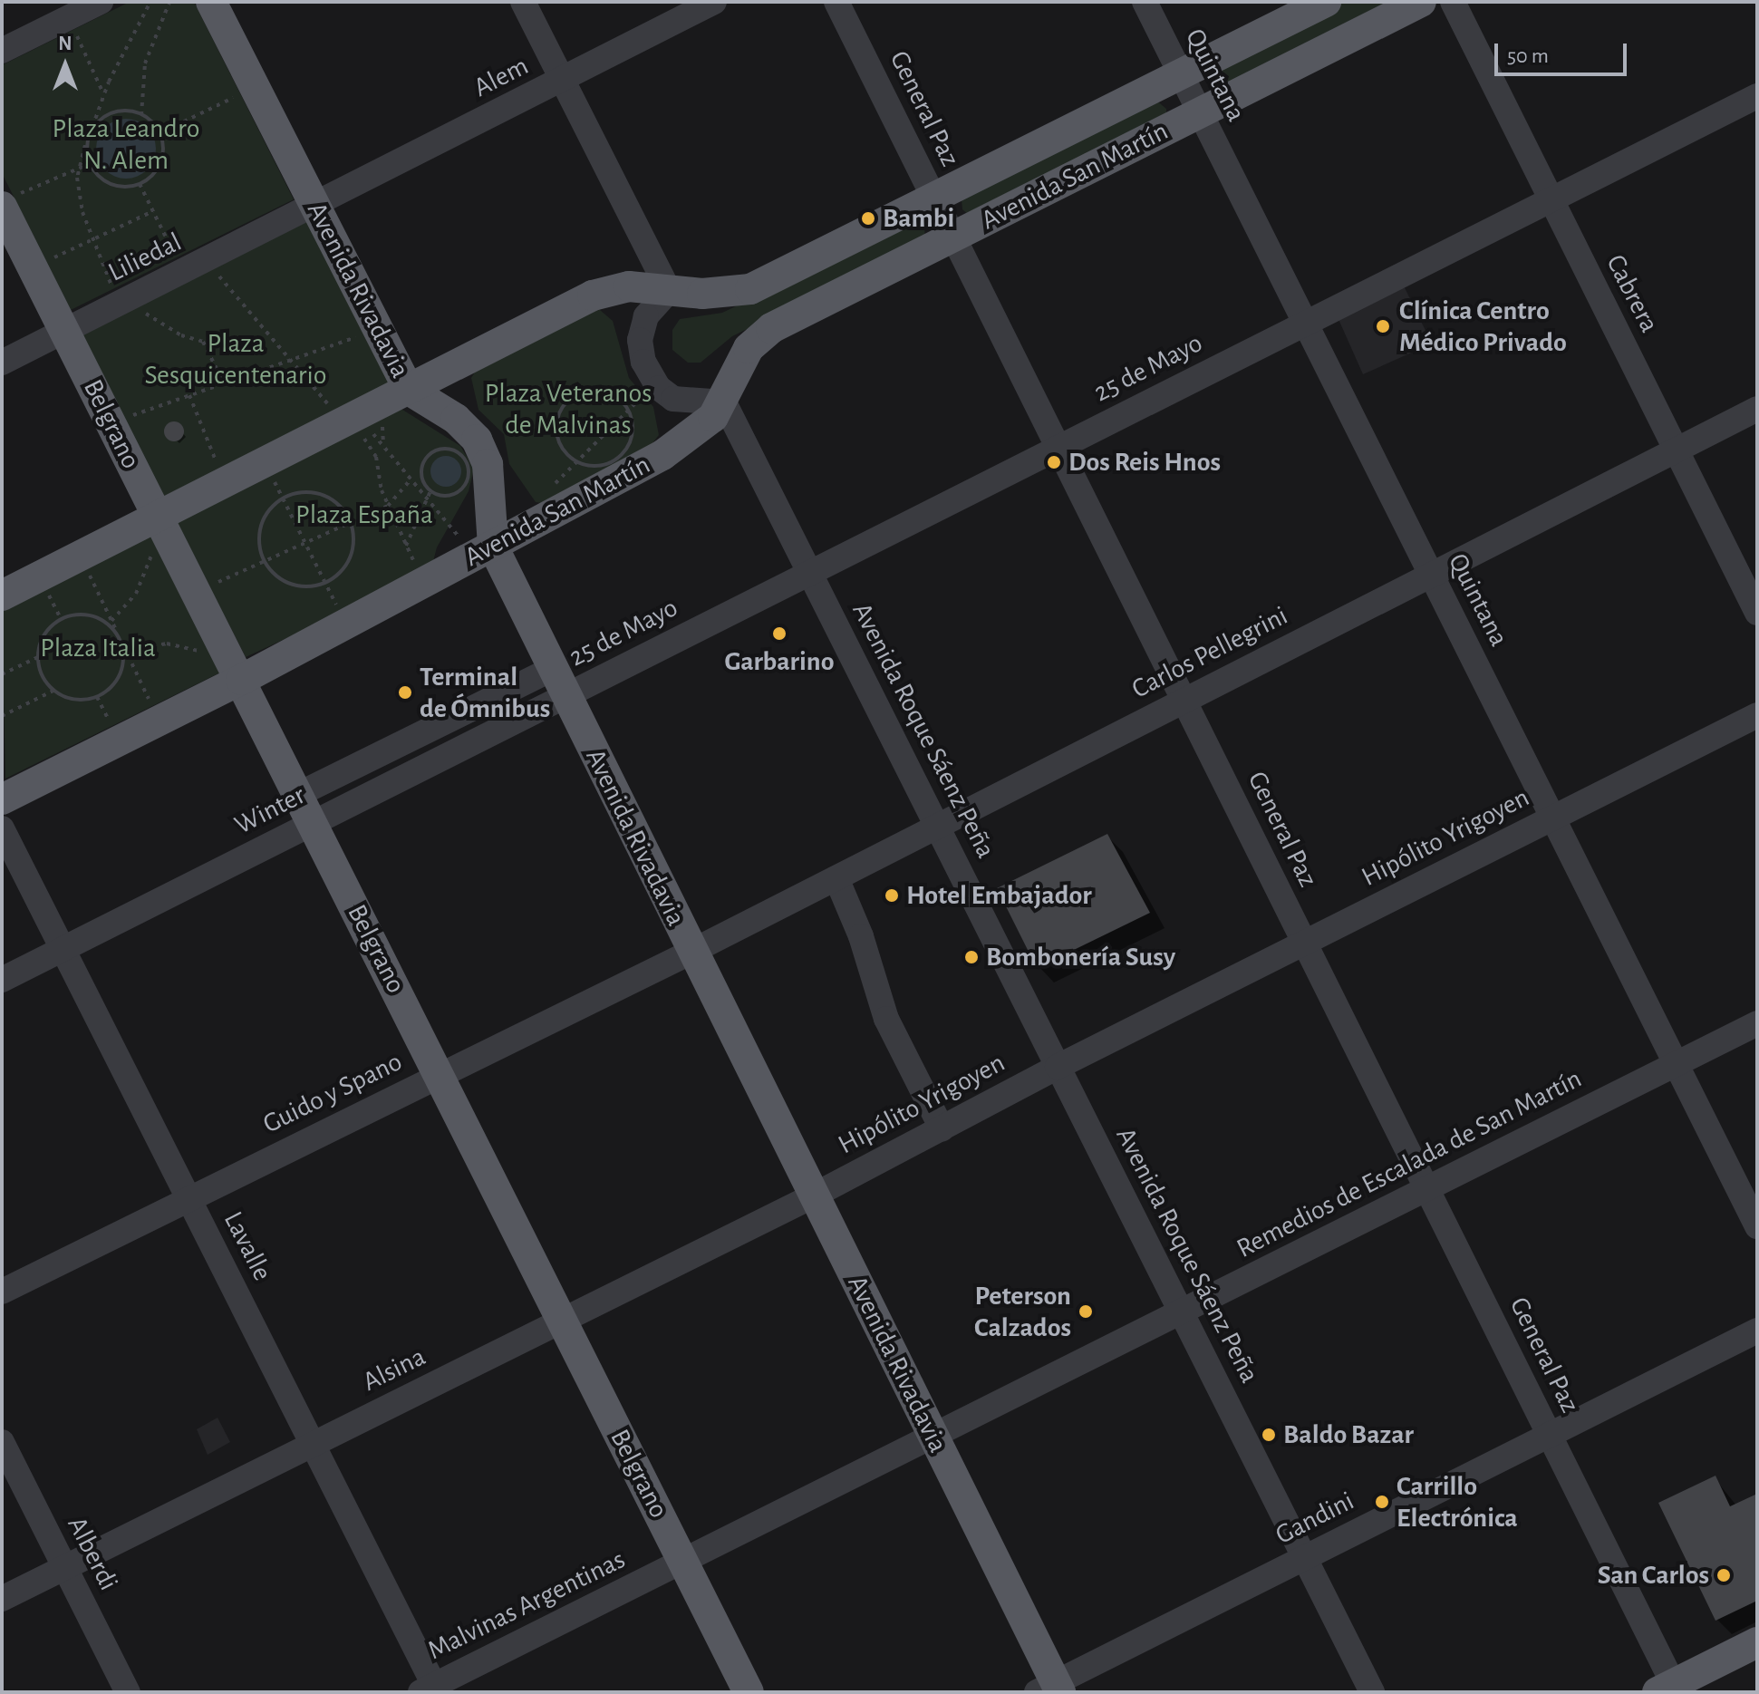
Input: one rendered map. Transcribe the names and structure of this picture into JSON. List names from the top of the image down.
{
  "streets": {
    "main road": ["Avenida San Martín", "Avenida Rivadavia", "Belgrano"],
    "street": [
      "Quintana",
      "Alem",
      "General Paz",
      "Liliedal",
      "Cabrera",
      "25 de Mayo",
      "Carlos Pellegrini",
      "Avenida Roque Sáenz Peña",
      "Winter",
      "Hipólito Yrigoyen",
      "Guido y Spano",
      "Remedios de Escalada de San Martín",
      "Lavalle",
      "Alsina",
      "Gandini",
      "Alberdi",
      "Malvinas Argentinas"
    ]
  },
  "crossings": [
    ["Quintana", "Avenida San Martín"],
    ["Quintana", "25 de Mayo"],
    ["Quintana", "Carlos Pellegrini"],
    ["Quintana", "Hipólito Yrigoyen"],
    ["Quintana", "Remedios de Escalada de San Martín"],
    ["Alem", "Liliedal"],
    ["Alem", "Avenida Rivadavia"],
    ["General Paz", "Avenida San Martín"],
    ["General Paz", "25 de Mayo"],
    ["General Paz", "Carlos Pellegrini"],
    ["General Paz", "Hipólito Yrigoyen"],
    ["General Paz", "Remedios de Escalada de San Martín"],
    ["General Paz", "Gandini"],
    ["Avenida San Martín", "Avenida Rivadavia"],
    ["Avenida San Martín", "Belgrano"],
    ["Avenida San Martín", "Avenida Roque Sáenz Peña"],
    ["Liliedal", "Avenida Rivadavia"],
    ["Liliedal", "Belgrano"],
    ["Avenida Rivadavia", "25 de Mayo"],
    ["Avenida Rivadavia", "Carlos Pellegrini"],
    ["Avenida Rivadavia", "Winter"],
    ["Avenida Rivadavia", "Hipólito Yrigoyen"],
    ["Avenida Rivadavia", "Guido y Spano"],
    ["Avenida Rivadavia", "Remedios de Escalada de San Martín"],
    ["Avenida Rivadavia", "Alsina"],
    ["Avenida Rivadavia", "Gandini"],
    ["Avenida Rivadavia", "Malvinas Argentinas"],
    ["Cabrera", "25 de Mayo"],
    ["Cabrera", "Carlos Pellegrini"],
    ["25 de Mayo", "Avenida Roque Sáenz Peña"],
    ["25 de Mayo", "Winter"],
    ["Belgrano", "Winter"],
    ["Belgrano", "Guido y Spano"],
    ["Belgrano", "Alsina"],
    ["Belgrano", "Malvinas Argentinas"],
    ["Carlos Pellegrini", "Avenida Roque Sáenz Peña"],
    ["Carlos Pellegrini", "Guido y Spano"],
    ["Avenida Roque Sáenz Peña", "Hipólito Yrigoyen"],
    ["Avenida Roque Sáenz Peña", "Remedios de Escalada de San Martín"],
    ["Avenida Roque Sáenz Peña", "Gandini"],
    ["Winter", "Lavalle"],
    ["Hipólito Yrigoyen", "Alsina"],
    ["Guido y Spano", "Lavalle"],
    ["Remedios de Escalada de San Martín", "Malvinas Argentinas"],
    ["Lavalle", "Alsina"],
    ["Lavalle", "Malvinas Argentinas"],
    ["Alsina", "Alberdi"]
  ],
  "parks": [
    "Plaza Leandro N. Alem",
    "Plaza Sesquicentenario",
    "Plaza Veteranos de Malvinas",
    "Plaza España",
    "Plaza Italia"
  ],
  "places": [
    "Bambi",
    "Clínica Centro Médico Privado",
    "Dos Reis Hnos",
    "Garbarino",
    "Terminal de Ómnibus",
    "Hotel Embajador",
    "Bombonería Susy",
    "Peterson Calzados",
    "Baldo Bazar",
    "Carrillo Electrónica",
    "San Carlos"
  ],
  "scale_bar": "50 m",
  "north": "top"
}
